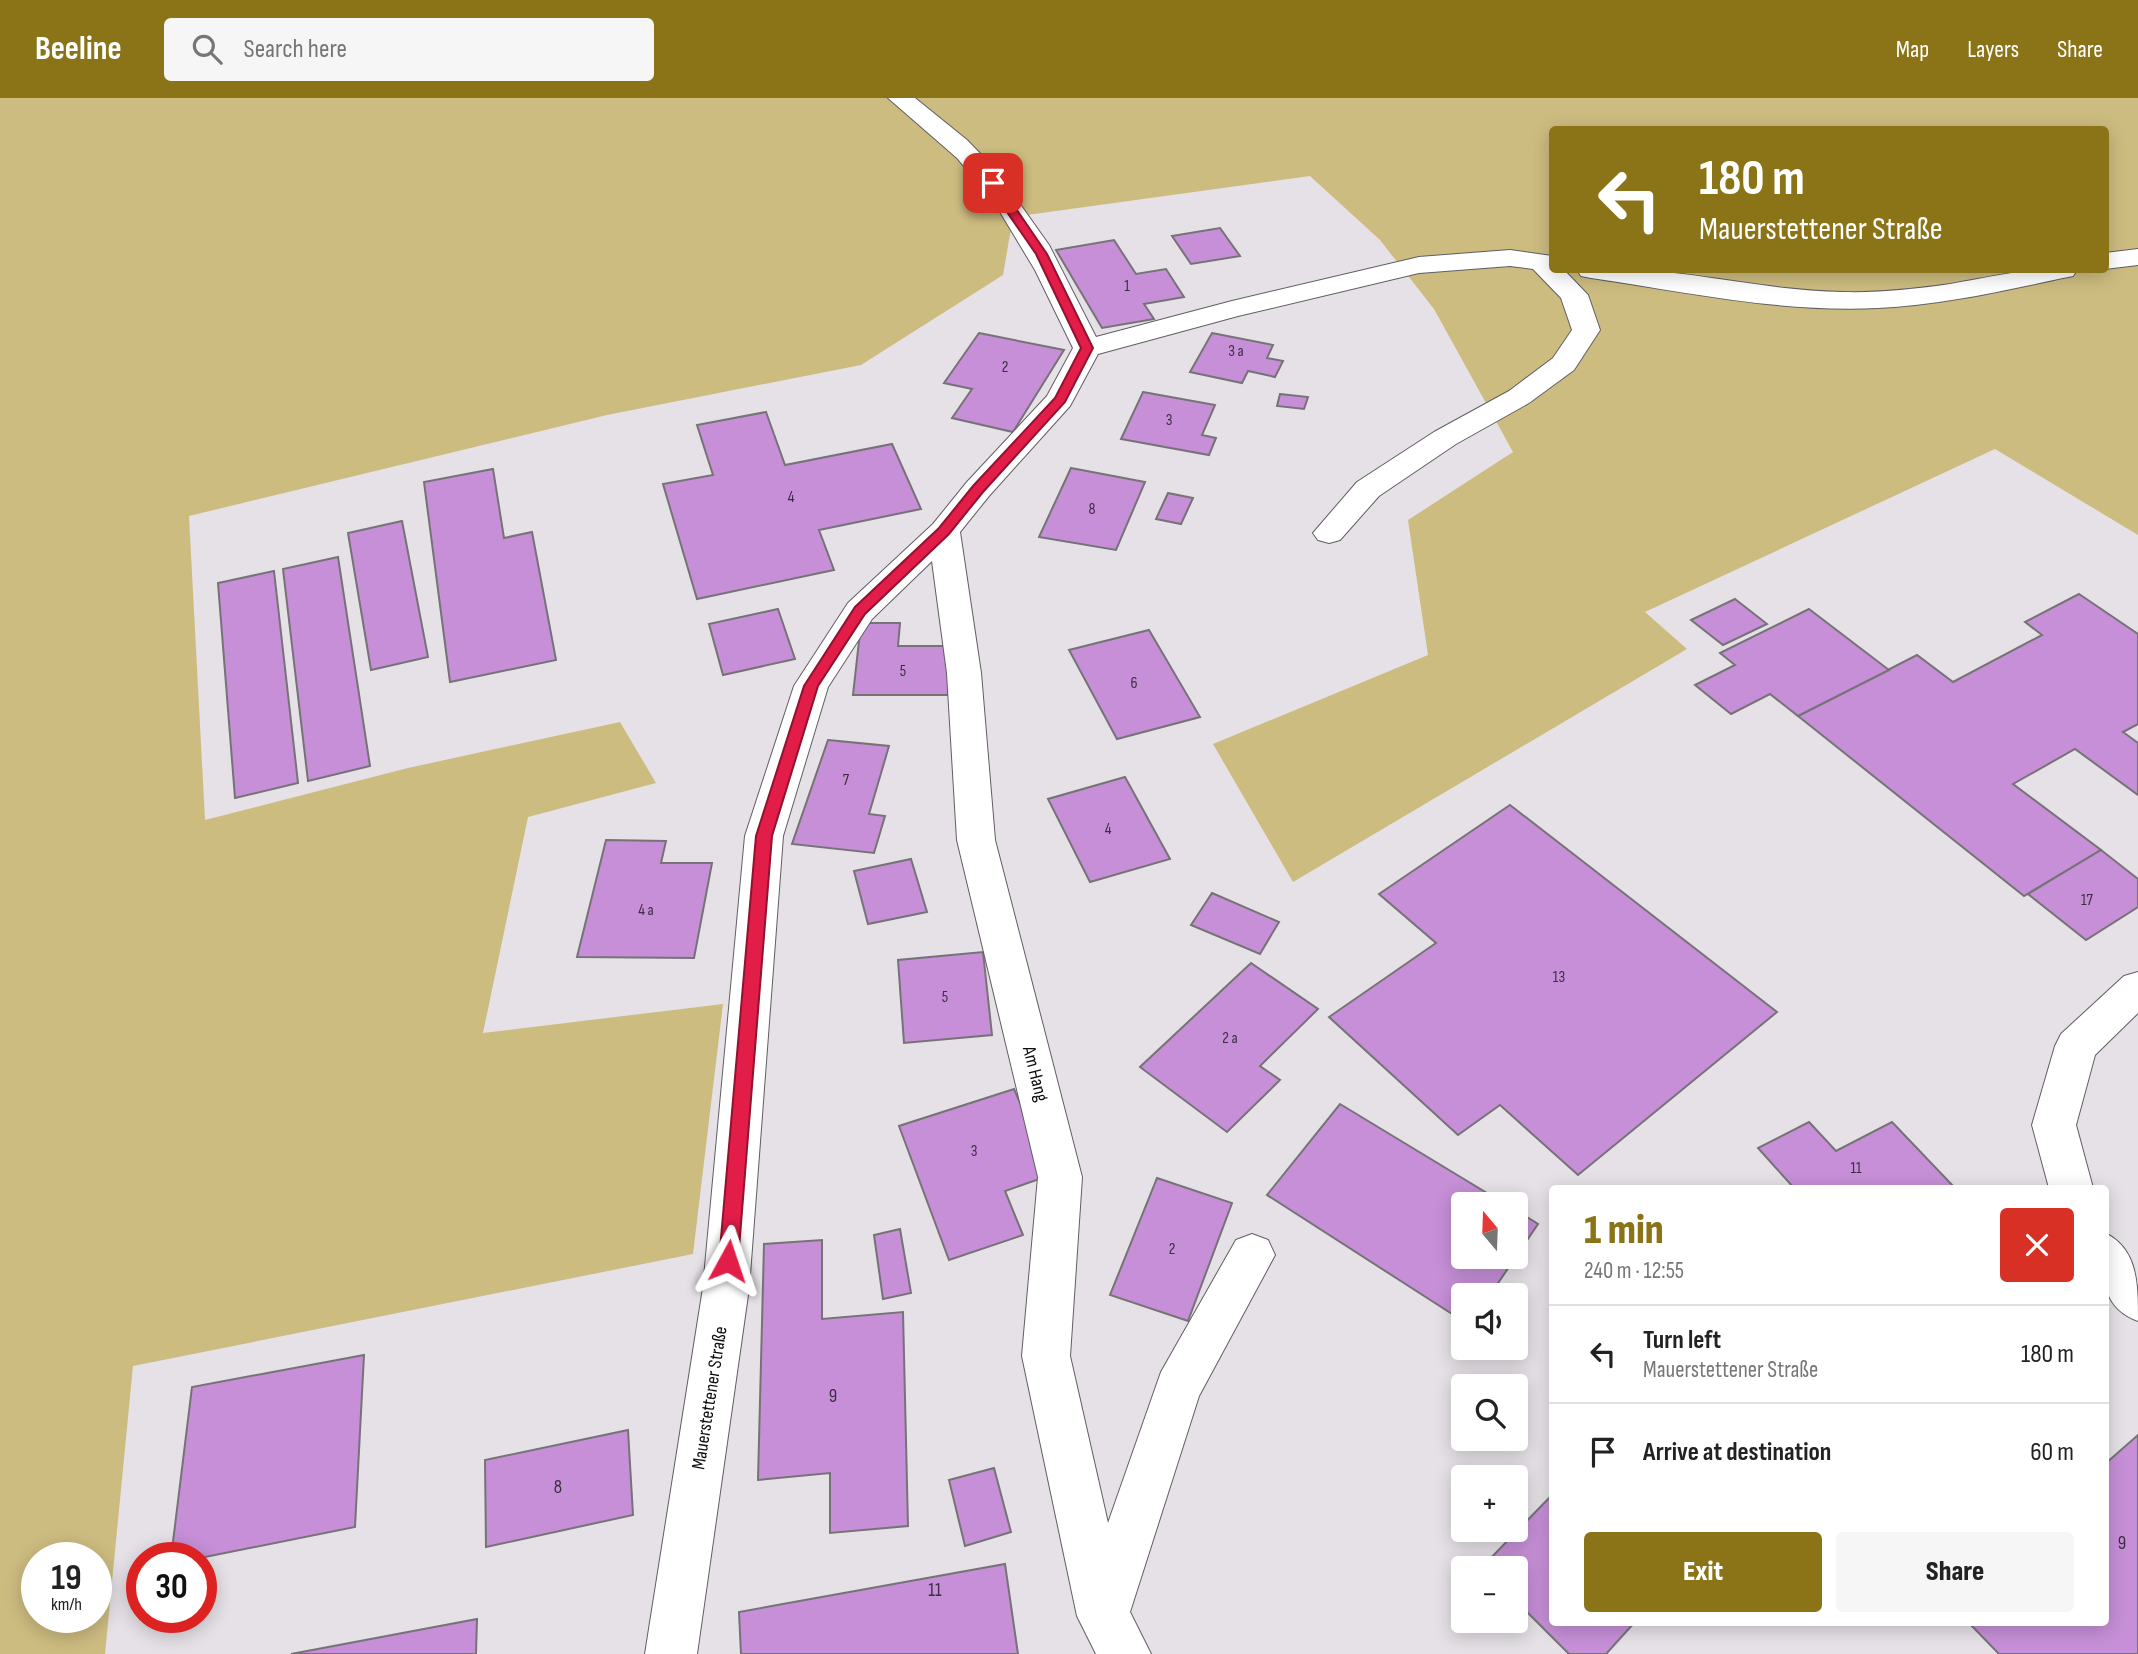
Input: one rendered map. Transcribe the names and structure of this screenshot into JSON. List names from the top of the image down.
{
  "streets": {
    "street": ["Am Hang", "Mauerstettener Straße"]
  },
  "crossings": [
    ["Am Hang", "Mauerstettener Straße"]
  ],
  "house_numbers": [
    "1",
    "3 a",
    "2",
    "3",
    "4",
    "8",
    "5",
    "6",
    "7",
    "4",
    "17",
    "4 a",
    "13",
    "5",
    "2 a",
    "3",
    "11",
    "2",
    "9",
    "8",
    "9",
    "11"
  ],
  "north": "top",
  "page": {
    "header": "Beeline",
    "search": "Search here",
    "nav": ["Map", "Layers", "Share"],
    "turn": ["180 m", "Mauerstettener Straße"],
    "heading": ["1 min", "240 m · 12:55"],
    "map_buttons": ["+", "−"],
    "list": [
      {
        "name": "Turn left",
        "note": "Mauerstettener Straße",
        "value": "180 m"
      },
      {
        "name": "Arrive at destination",
        "value": "60 m"
      }
    ],
    "buttons": ["Exit", "Share"],
    "speed": "19 km/h",
    "limit": "30"
  }
}
